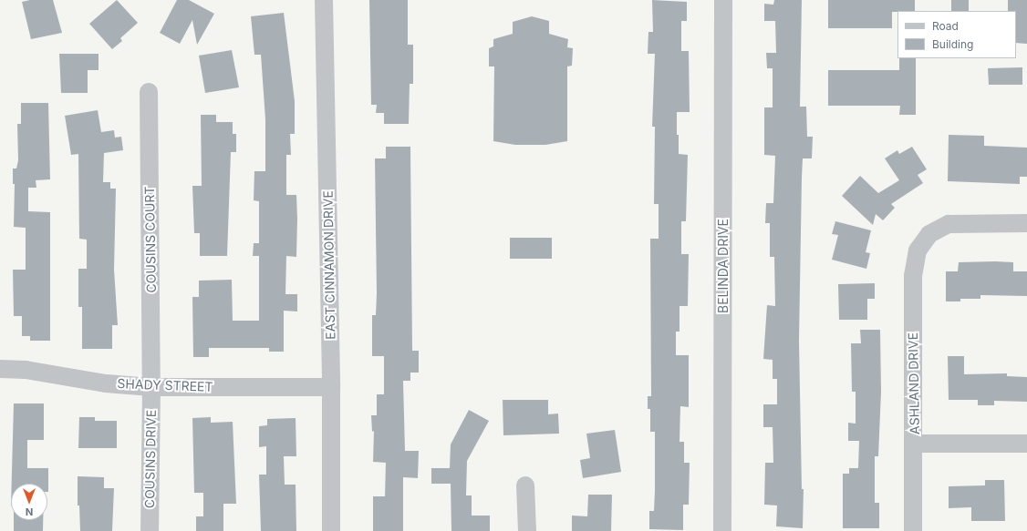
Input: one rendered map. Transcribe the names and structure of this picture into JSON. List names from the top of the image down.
{
  "streets": {
    "street": [
      "COUSINS COURT",
      "EAST CINNAMON DRIVE",
      "BELINDA DRIVE",
      "ASHLAND DRIVE",
      "SHADY STREET",
      "COUSINS DRIVE"
    ]
  },
  "crossings": [
    ["COUSINS COURT", "SHADY STREET"],
    ["COUSINS COURT", "COUSINS DRIVE"],
    ["EAST CINNAMON DRIVE", "SHADY STREET"],
    ["SHADY STREET", "COUSINS DRIVE"]
  ],
  "legend": ["Road", "Building"],
  "north": "bottom"
}
